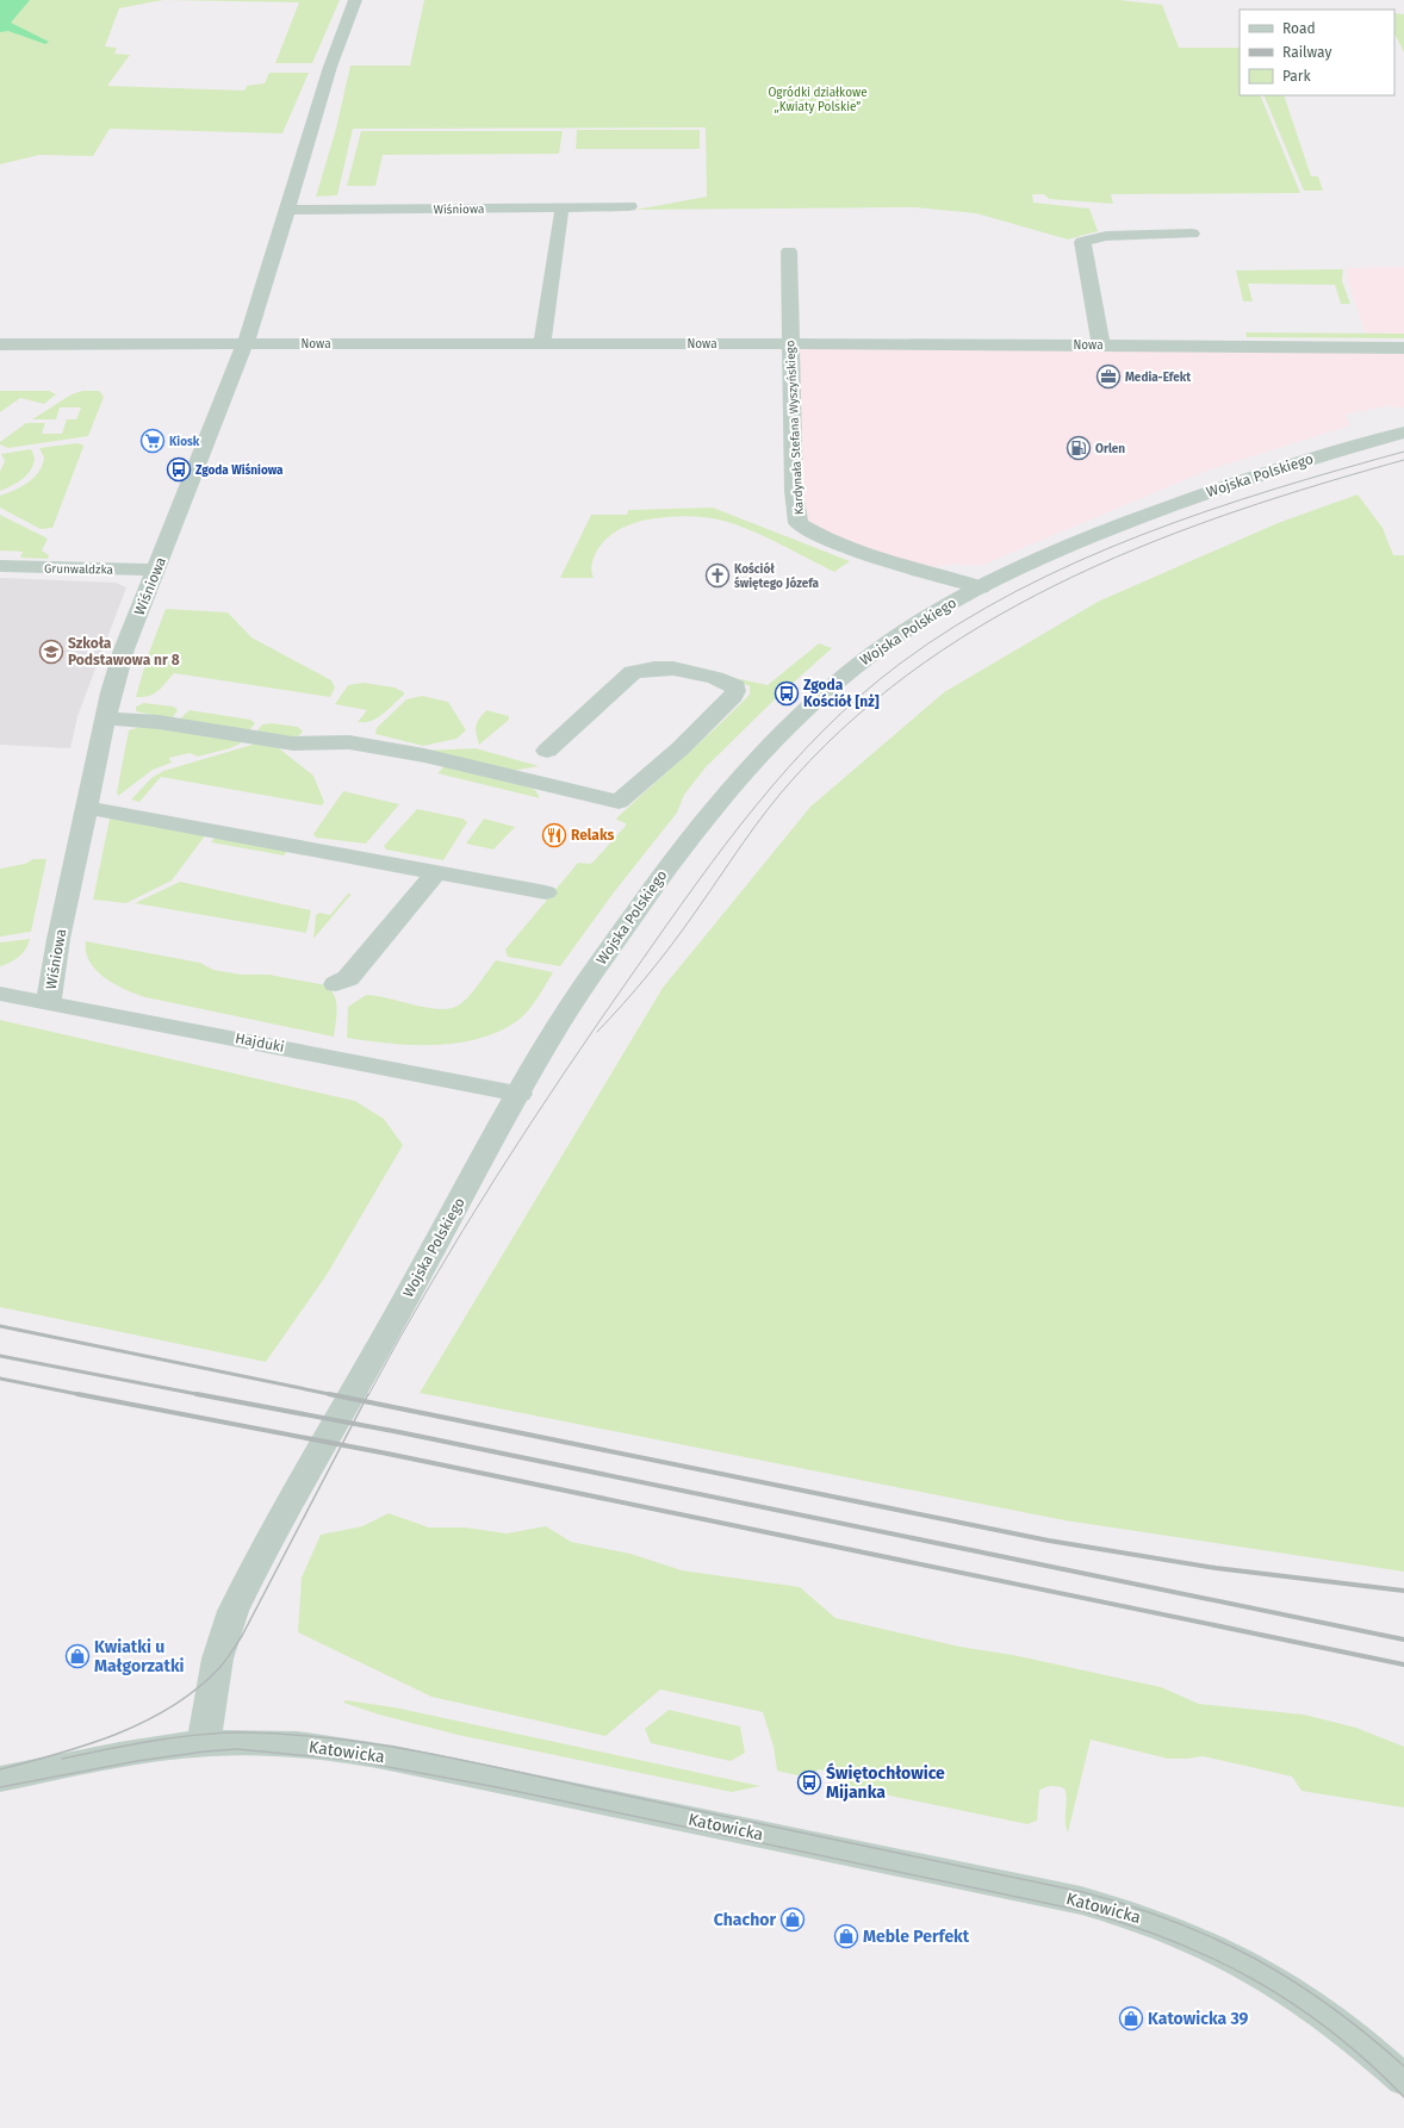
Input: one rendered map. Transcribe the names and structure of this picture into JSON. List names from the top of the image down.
{
  "streets": {
    "street": [
      "Wiśniowa",
      "Nowa",
      "Kardynała Stefana Wyszyńskiego",
      "Wojska Polskiego",
      "Grunwaldzka",
      "Hajduki",
      "Katowicka"
    ]
  },
  "crossings": [
    ["Wiśniowa", "Nowa"],
    ["Wiśniowa", "Grunwaldzka"],
    ["Wiśniowa", "Hajduki"],
    ["Nowa", "Kardynała Stefana Wyszyńskiego"],
    ["Kardynała Stefana Wyszyńskiego", "Wojska Polskiego"],
    ["Wojska Polskiego", "Hajduki"],
    ["Wojska Polskiego", "Katowicka"]
  ],
  "parks": ["Ogródki działkowe „Kwiaty Polskie”"],
  "places": {
    "office": ["Media-Efekt"],
    "supermarket": ["Kiosk"],
    "fuel station": ["Orlen"],
    "bus stop": ["Zgoda Wiśniowa", "Zgoda Kościół [nż]", "Świętochłowice Mijanka"],
    "church": ["Kościół świętego Józefa"],
    "school or university": ["Szkoła Podstawowa nr 8"],
    "restaurant": ["Relaks"],
    "shop": [
      "Kwiatki u Małgorzatki",
      "Chachor",
      "Meble Perfekt",
      "Katowicka 39"
    ]
  },
  "legend": ["Road", "Railway", "Park"]
}
